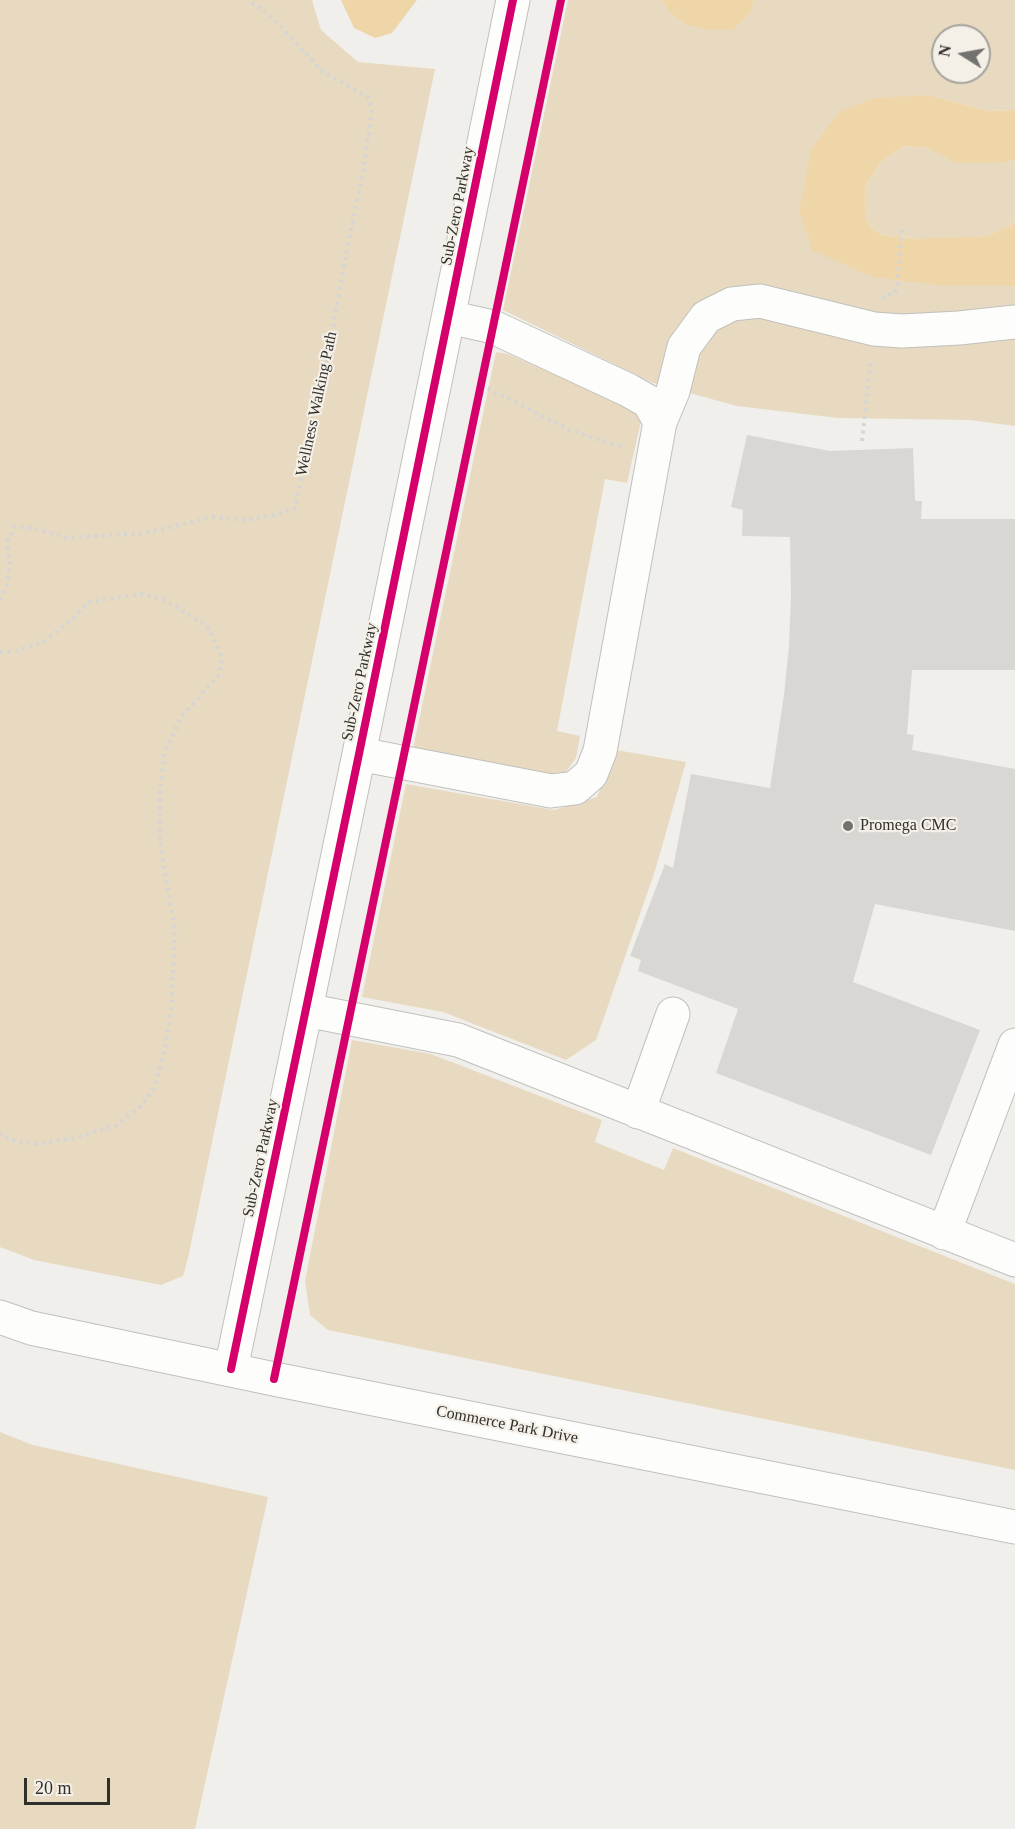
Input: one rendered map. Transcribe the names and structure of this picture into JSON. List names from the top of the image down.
{
  "streets": {
    "street": ["Sub-Zero Parkway", "Commerce Park Drive"],
    "path": ["Wellness Walking Path"]
  },
  "crossings": [
    ["Sub-Zero Parkway", "Commerce Park Drive"]
  ],
  "places": ["Promega CMC"],
  "scale_bar": "20 m",
  "north": "left"
}
